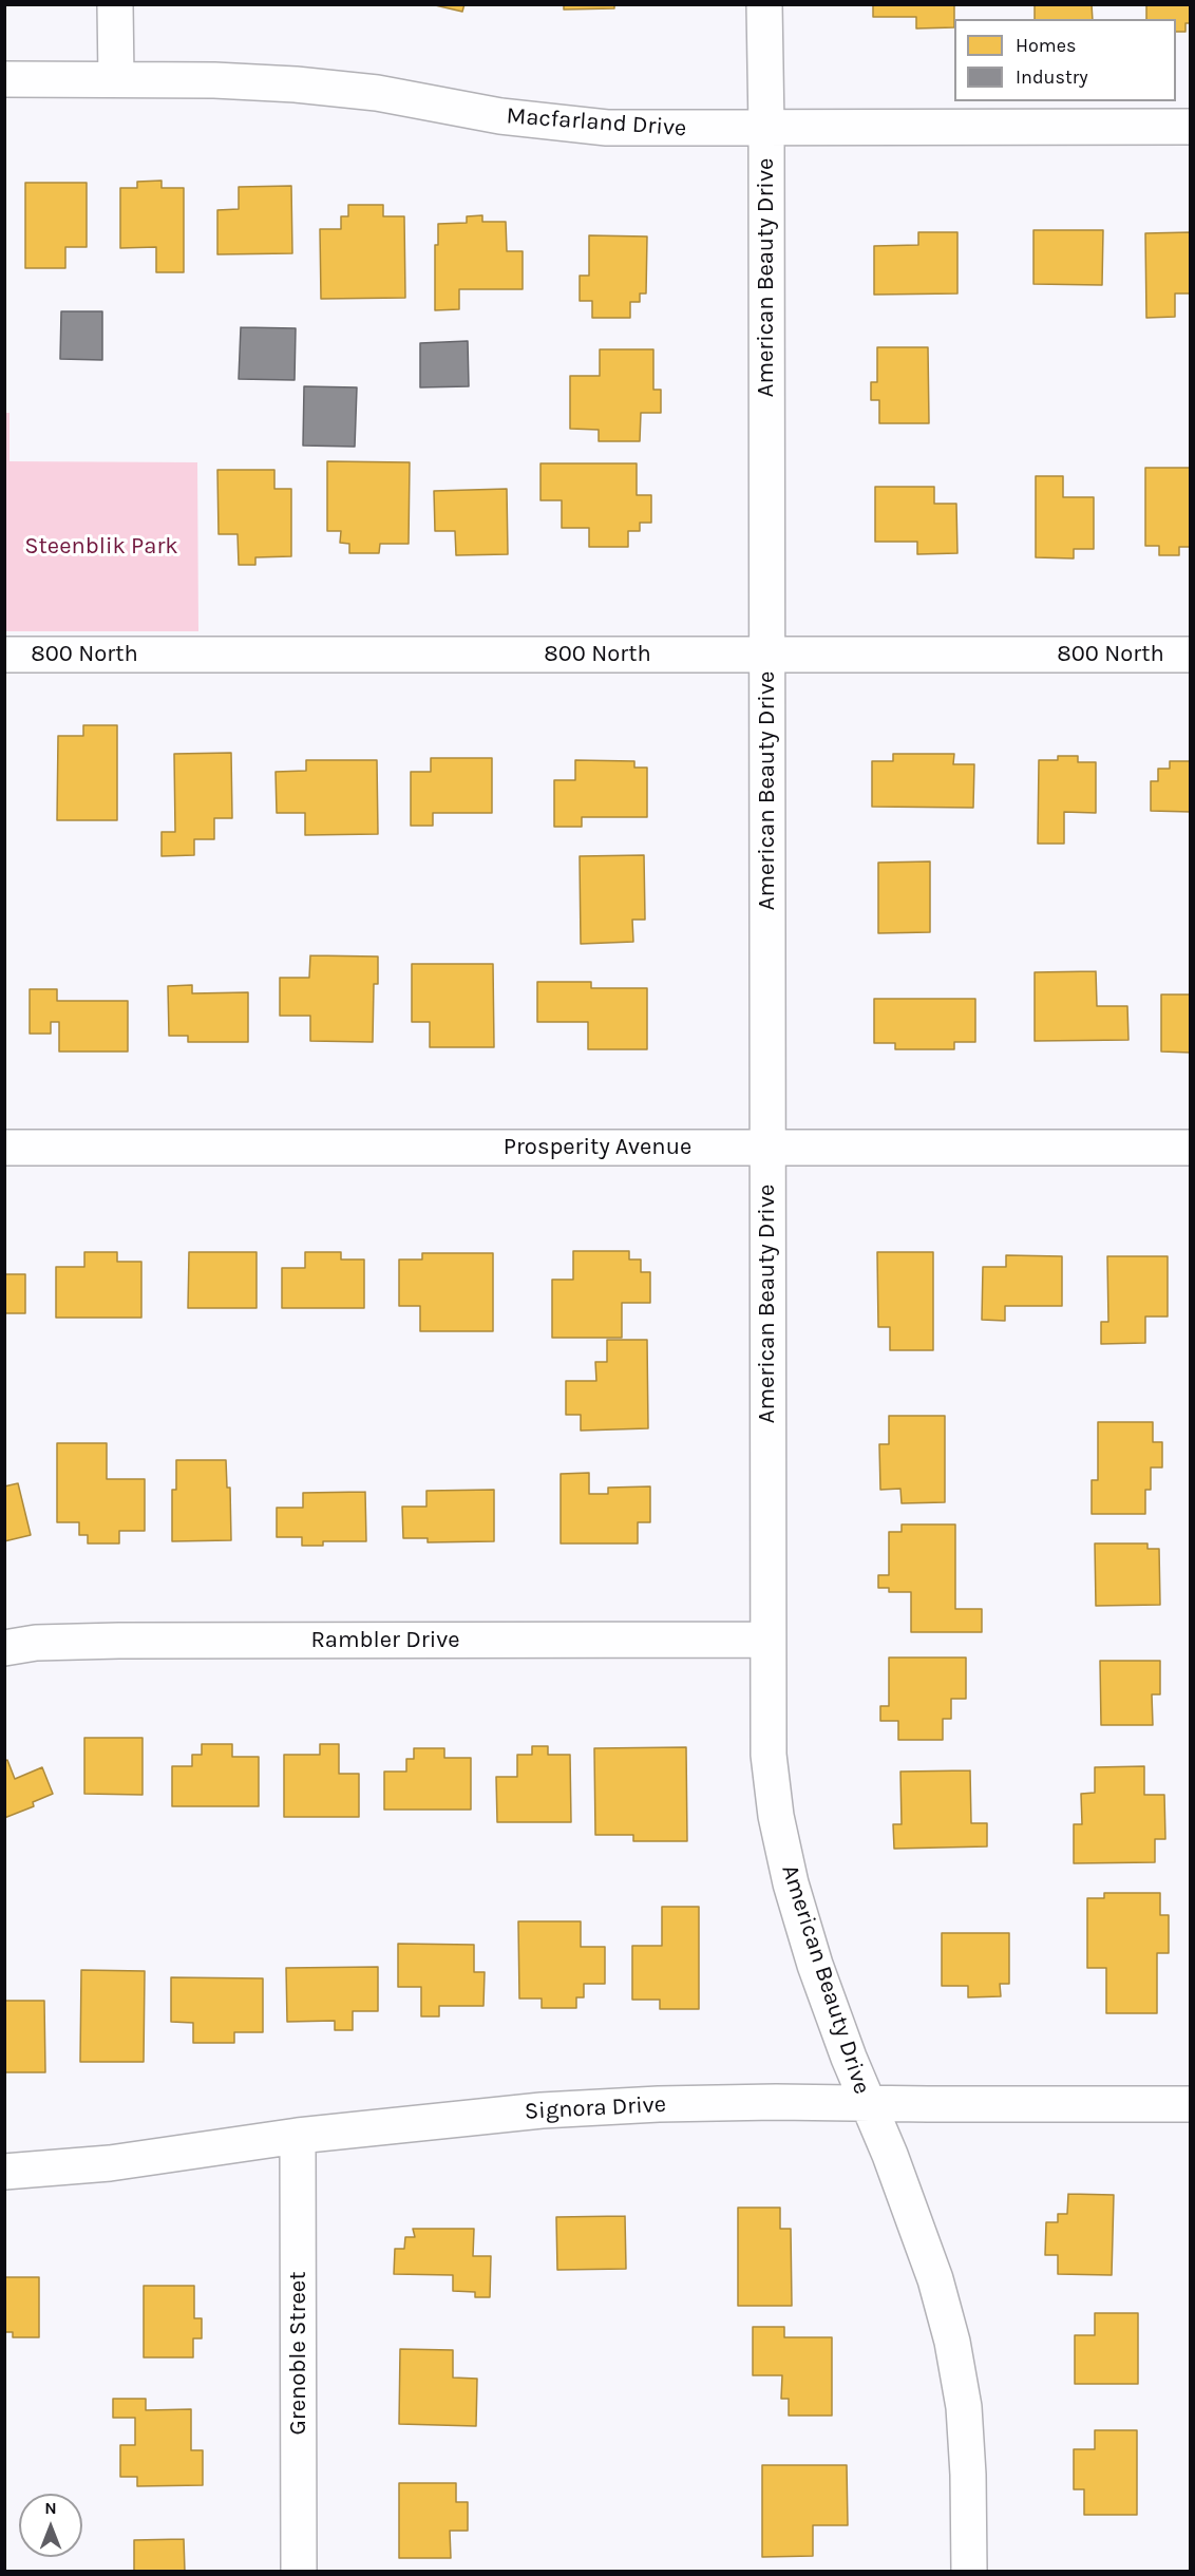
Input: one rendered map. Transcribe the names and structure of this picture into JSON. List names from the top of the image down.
{
  "streets": {
    "street": [
      "Macfarland Drive",
      "American Beauty Drive",
      "800 North",
      "Prosperity Avenue",
      "Rambler Drive",
      "Signora Drive",
      "Grenoble Street"
    ]
  },
  "crossings": [
    ["Macfarland Drive", "American Beauty Drive"],
    ["American Beauty Drive", "800 North"],
    ["American Beauty Drive", "Prosperity Avenue"],
    ["American Beauty Drive", "Rambler Drive"],
    ["American Beauty Drive", "Signora Drive"],
    ["Signora Drive", "Grenoble Street"]
  ],
  "parks": ["Steenblik Park"],
  "legend": ["Homes", "Industry"],
  "north": "top"
}
